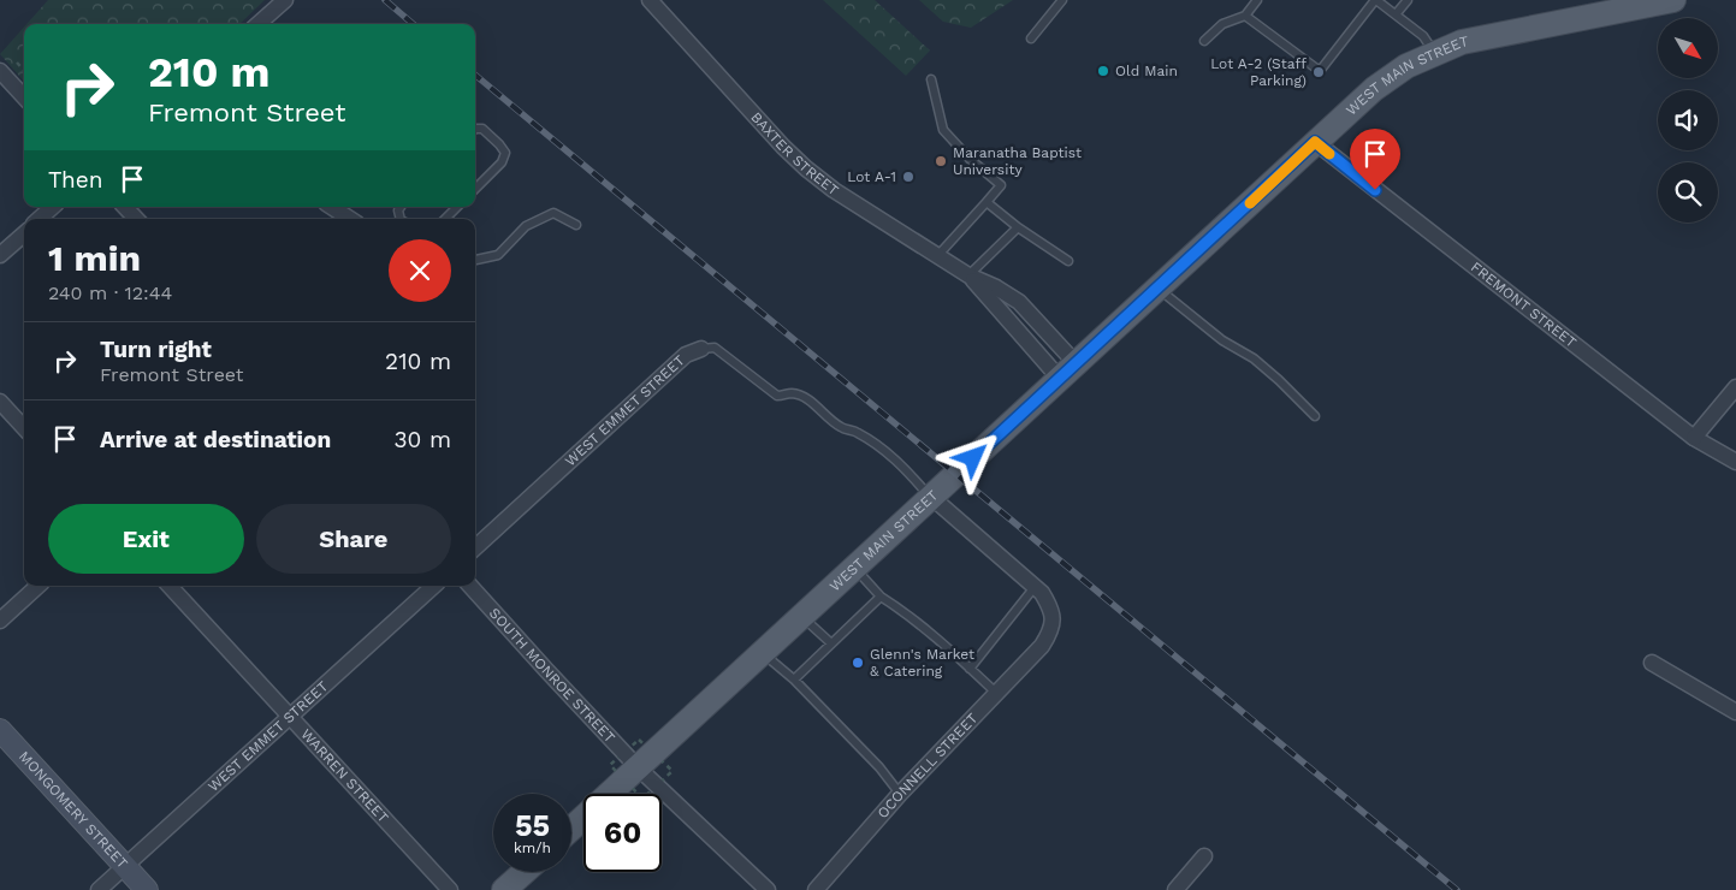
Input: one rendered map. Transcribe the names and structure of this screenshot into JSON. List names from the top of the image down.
{
  "streets": {
    "main road": ["WEST MAIN STREET", "MONGOMERY STREET"],
    "street": [
      "BAXTER STREET",
      "FREMONT STREET",
      "WEST EMMET STREET",
      "SOUTH MONROE STREET",
      "OCONNELL STREET",
      "WARREN STREET"
    ]
  },
  "crossings": [
    ["WEST MAIN STREET", "BAXTER STREET"],
    ["WEST MAIN STREET", "FREMONT STREET"],
    ["WEST MAIN STREET", "SOUTH MONROE STREET"],
    ["WEST EMMET STREET", "WARREN STREET"],
    ["WEST EMMET STREET", "MONGOMERY STREET"]
  ],
  "places": [
    "Old Main",
    "Lot A-2 (Staff Parking)",
    "Maranatha Baptist University",
    "Lot A-1",
    "Glenn's Market & Catering"
  ],
  "north": "bottom right",
  "page": {
    "turn": ["210 m", "Fremont Street"],
    "then": "Then",
    "heading": ["1 min", "240 m · 12:44"],
    "list": [
      {
        "name": "Turn right",
        "note": "Fremont Street",
        "value": "210 m"
      },
      {
        "name": "Arrive at destination",
        "value": "30 m"
      }
    ],
    "buttons": ["Exit", "Share"],
    "speed": "55 km/h",
    "limit": "60"
  }
}
